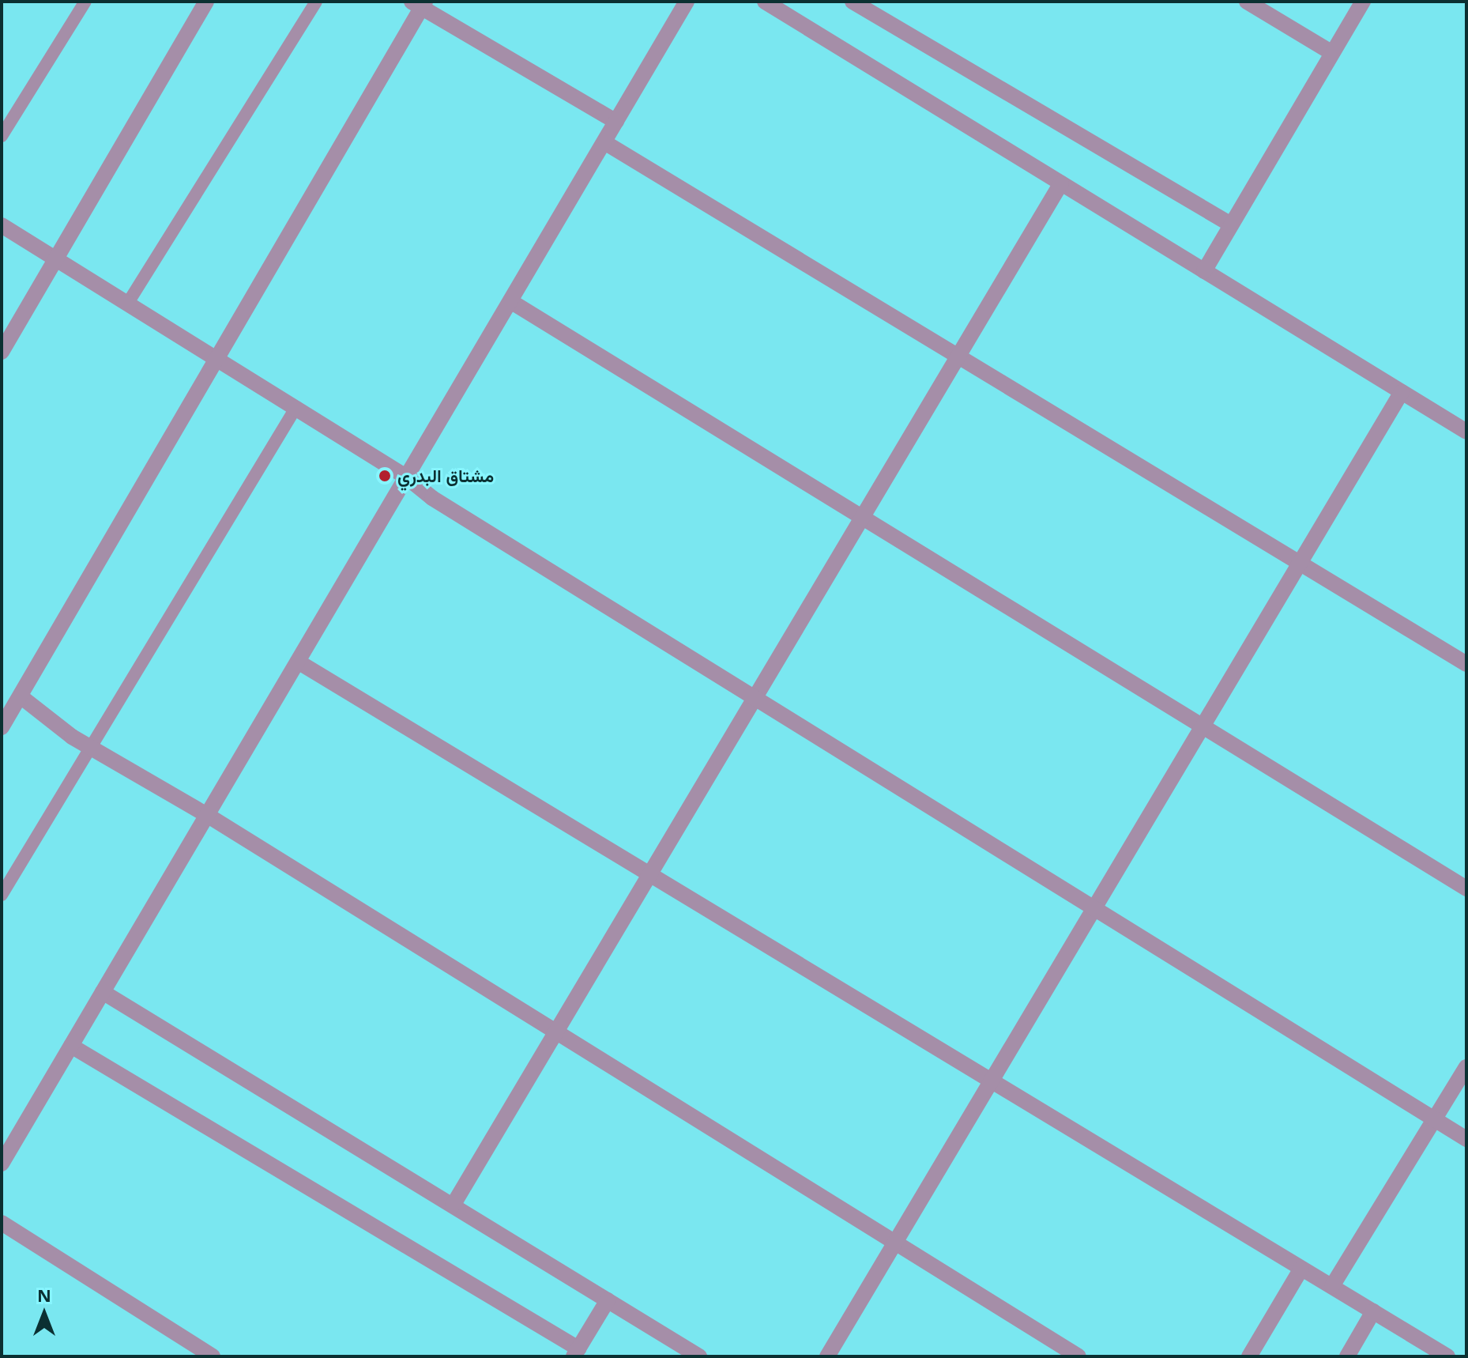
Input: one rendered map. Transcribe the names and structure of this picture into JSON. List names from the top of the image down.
{
  "places": ["مشتاق البدري"],
  "north": "top"
}
